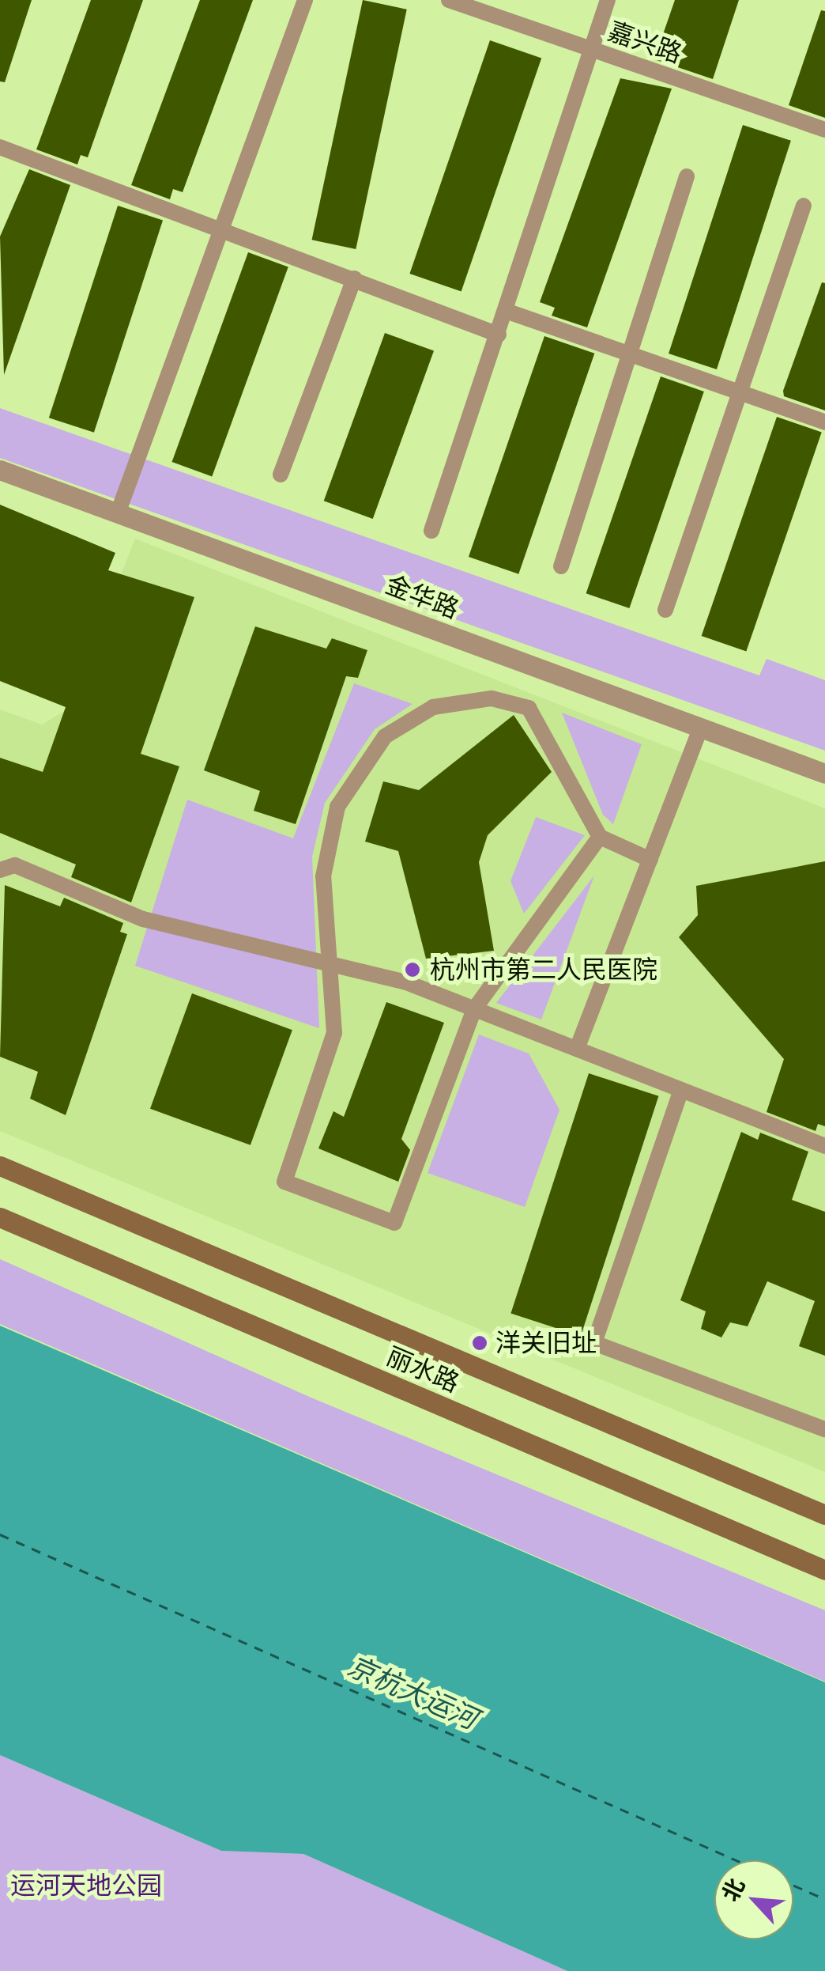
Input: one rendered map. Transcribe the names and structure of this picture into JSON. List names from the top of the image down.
{
  "streets": {
    "main road": ["丽水路"],
    "street": ["金华路"],
    "lane": ["嘉兴路"]
  },
  "water": ["京杭大运河"],
  "parks": ["运河天地公园"],
  "places": ["杭州市第二人民医院", "洋关旧址"],
  "north": "top left"
}
